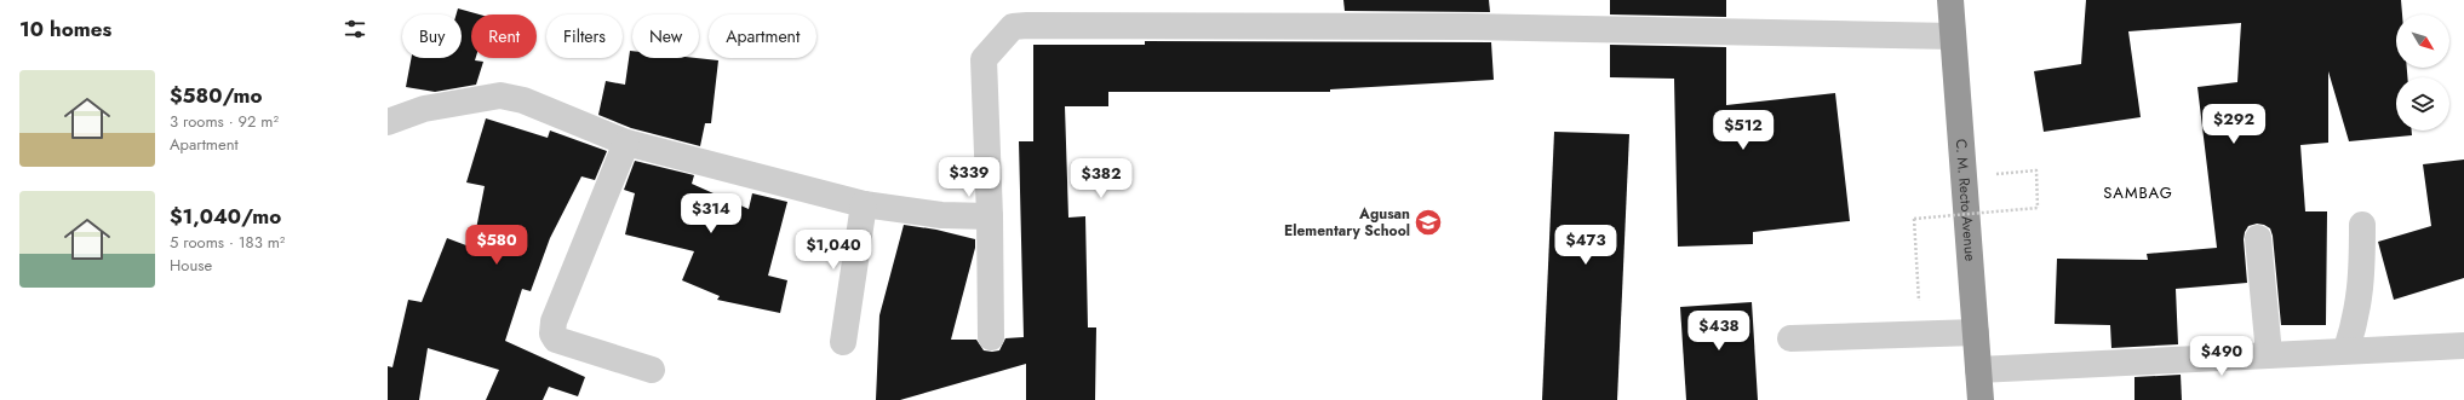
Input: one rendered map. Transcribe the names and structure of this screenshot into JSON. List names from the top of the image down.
{
  "streets": {
    "highway": ["C. M. Recto Avenue"]
  },
  "districts": ["SAMBAG"],
  "places": {
    "school or university": ["Agusan Elementary School"]
  },
  "north": "bottom right",
  "page": {
    "heading": "10 homes",
    "chip": [
      "Buy",
      "Rent",
      "Filters",
      "New",
      "Apartment"
    ],
    "list": [
      {
        "name": "$580/mo",
        "note": "3 rooms · 92 m² · Apartment"
      },
      {
        "name": "$1,040/mo",
        "note": "5 rooms · 183 m² · House"
      }
    ],
    "price": [
      "$292",
      "$512",
      "$339",
      "$382",
      "$314",
      "$580",
      "$473",
      "$1,040",
      "$438",
      "$490"
    ]
  }
}
